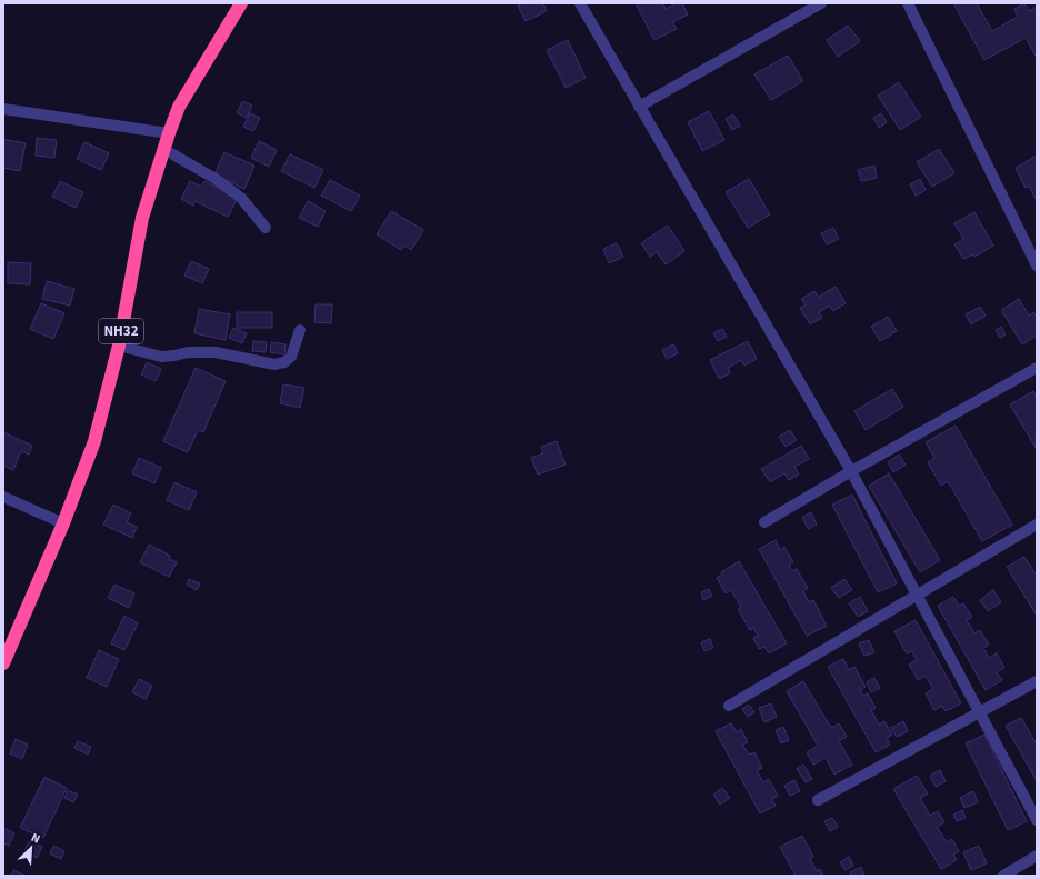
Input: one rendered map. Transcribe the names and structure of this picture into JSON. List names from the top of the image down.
{
  "streets": {
    "highway": ["NH32"]
  },
  "north": "top right"
}
